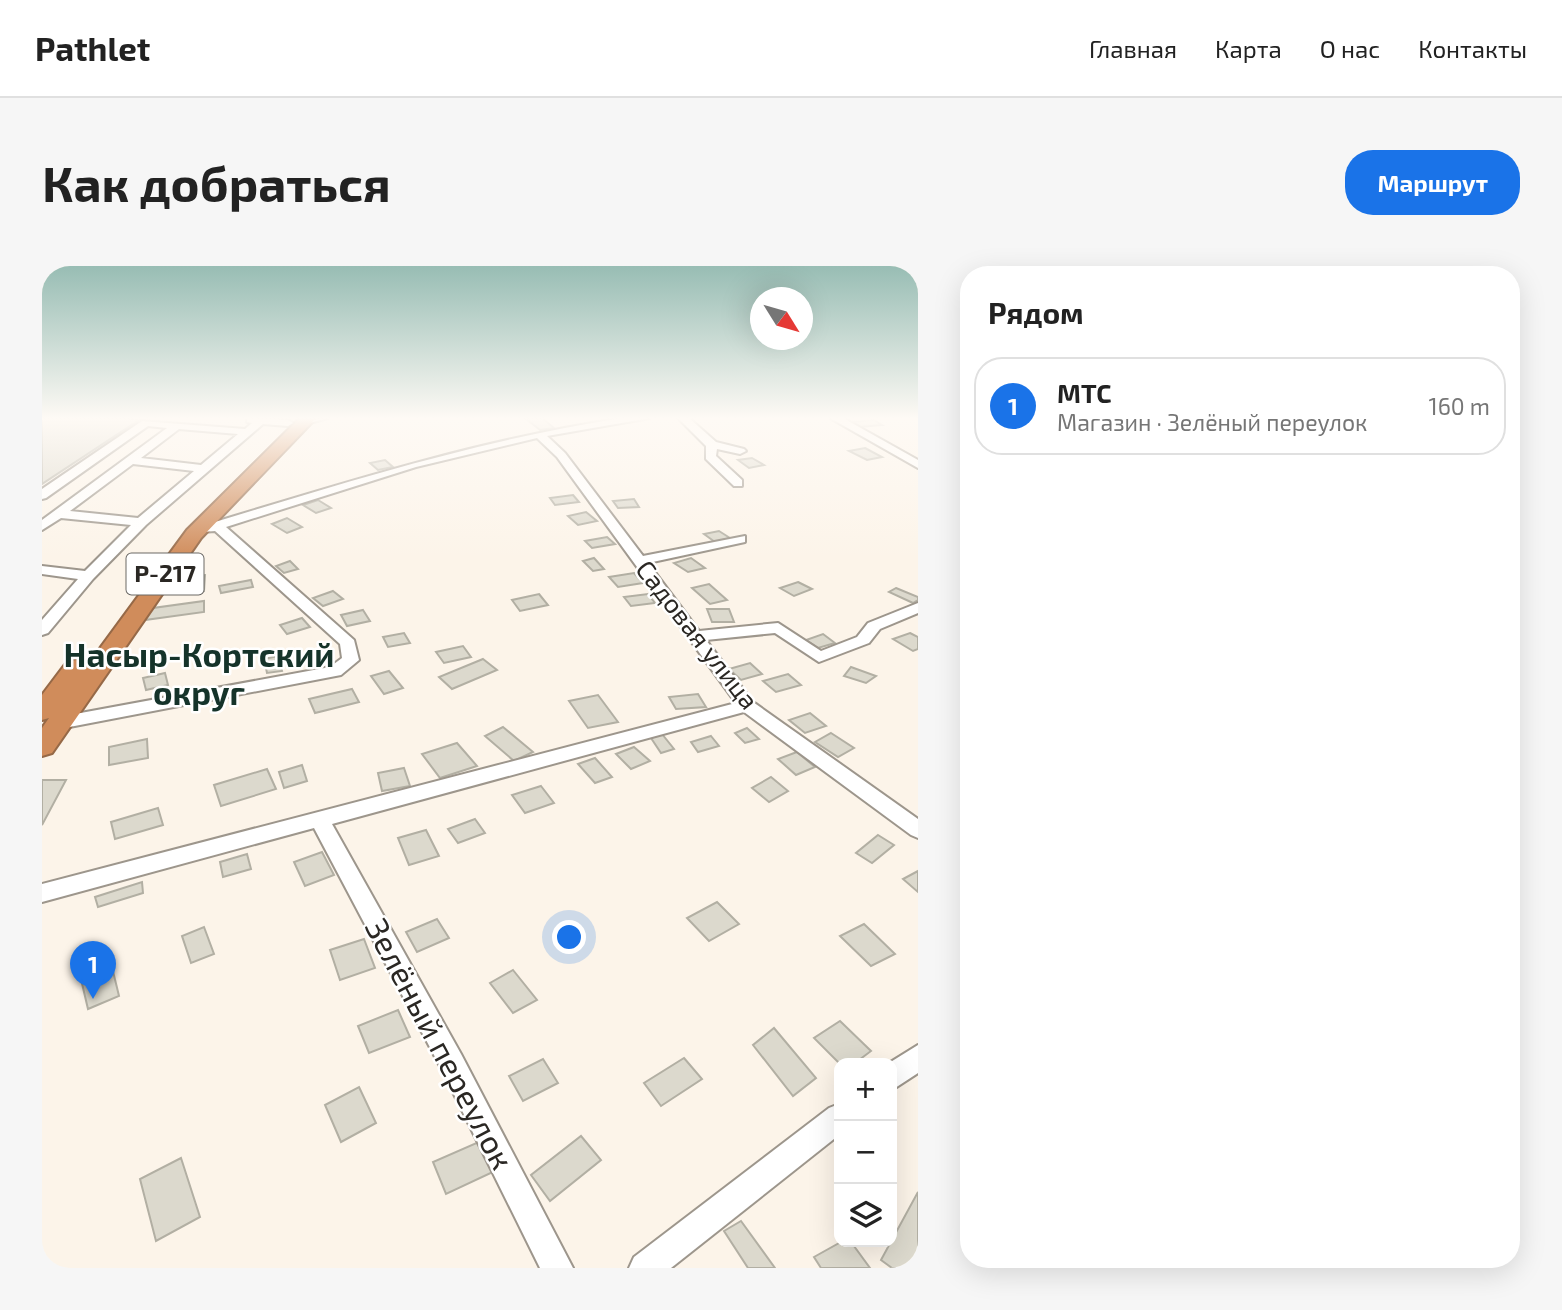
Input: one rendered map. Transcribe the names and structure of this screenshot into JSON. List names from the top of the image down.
{
  "streets": {
    "highway": ["Р-217"],
    "street": ["Садовая улица", "Зелёный переулок"]
  },
  "districts": ["Насыр-Кортский округ"],
  "north": "bottom right",
  "page": {
    "header": "Pathlet",
    "nav": [
      "Главная",
      "Карта",
      "О нас",
      "Контакты"
    ],
    "buttons": "Маршрут",
    "title": "Как добраться",
    "heading": "Рядом",
    "list": [
      {
        "mark": "1",
        "name": "МТС",
        "note": "Магазин · Зелёный переулок",
        "value": "160 m"
      }
    ],
    "pins": "1",
    "map_buttons": ["+", "−"]
  }
}
